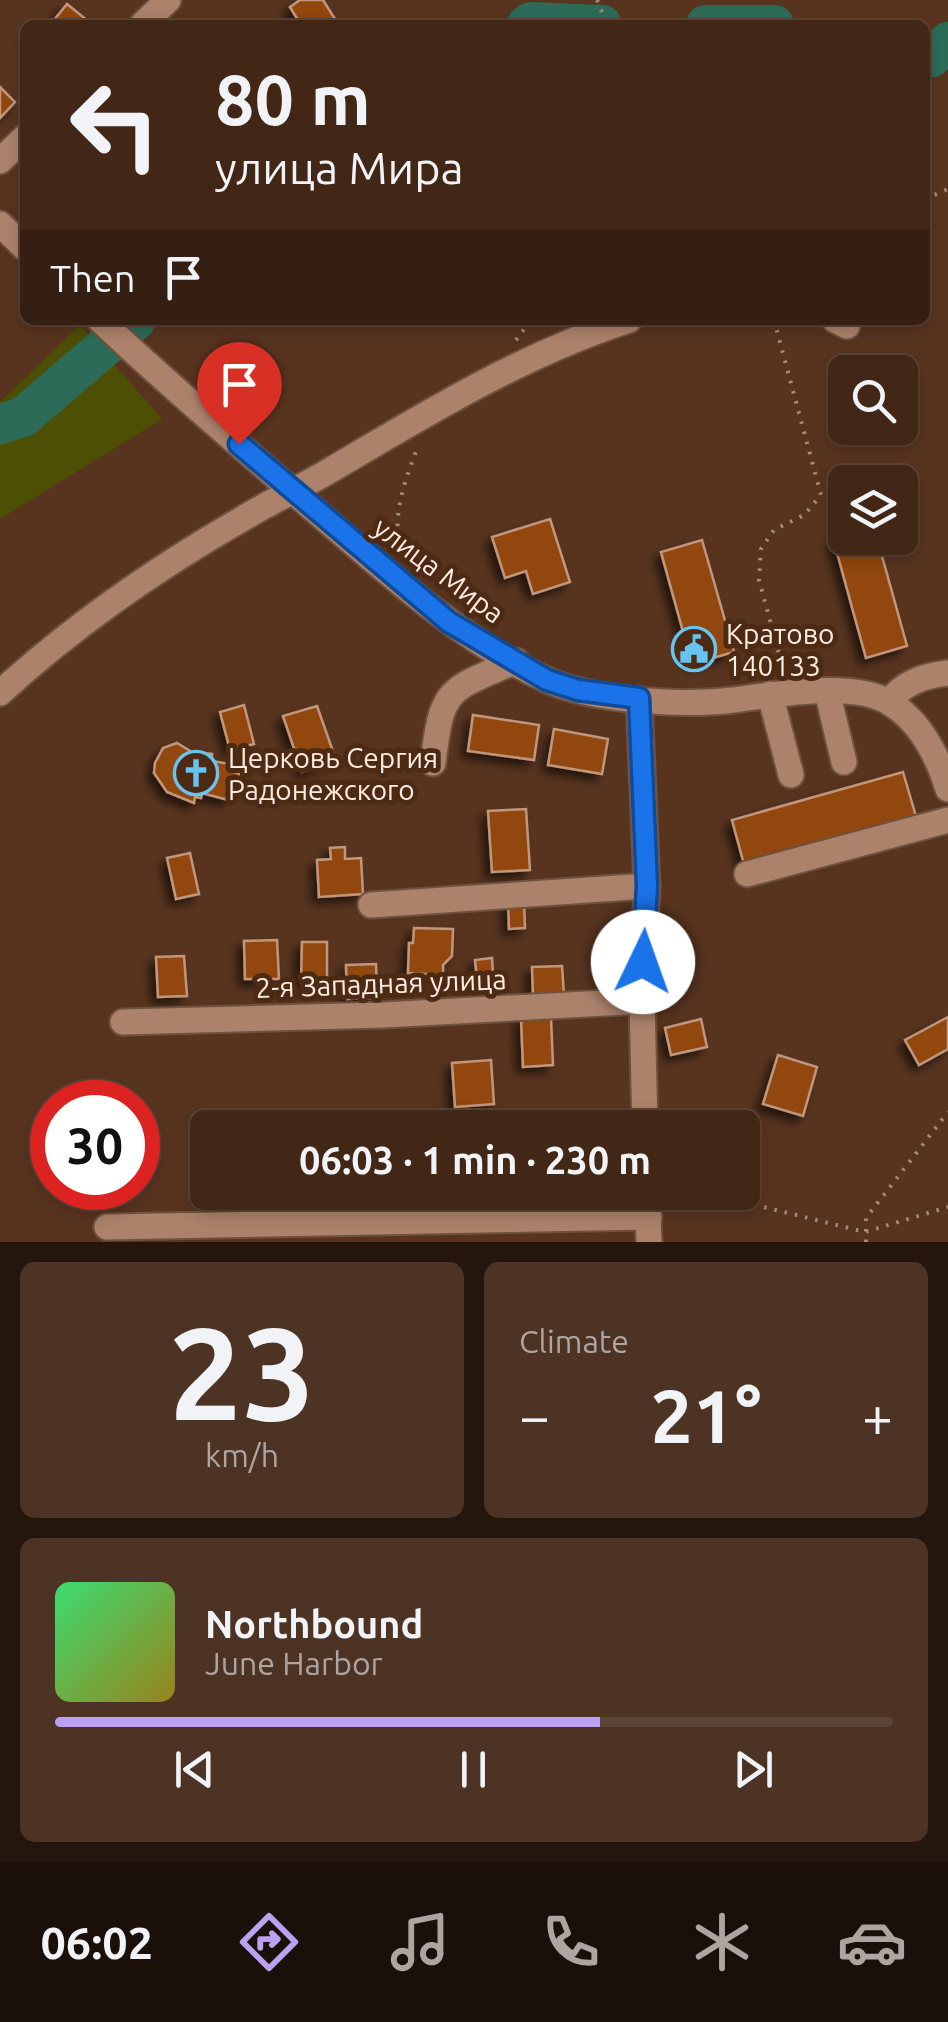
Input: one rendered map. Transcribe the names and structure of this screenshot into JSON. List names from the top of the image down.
{
  "streets": {
    "street": ["улица Мира", "2-я Западная улица"]
  },
  "places": {
    "public building": ["Кратово 140133"],
    "church": ["Церковь Сергия Радонежского"]
  },
  "page": {
    "turn": ["80 m", "улица Мира"],
    "then": "Then",
    "limit": "30",
    "trip": "06:03 · 1 min · 230 m",
    "tile": [
      ["23", "km/h"],
      "Climate"
    ],
    "heat": ["−", "21°", "+"],
    "song": ["Northbound", "June Harbor"],
    "tabs": "06:02"
  }
}
